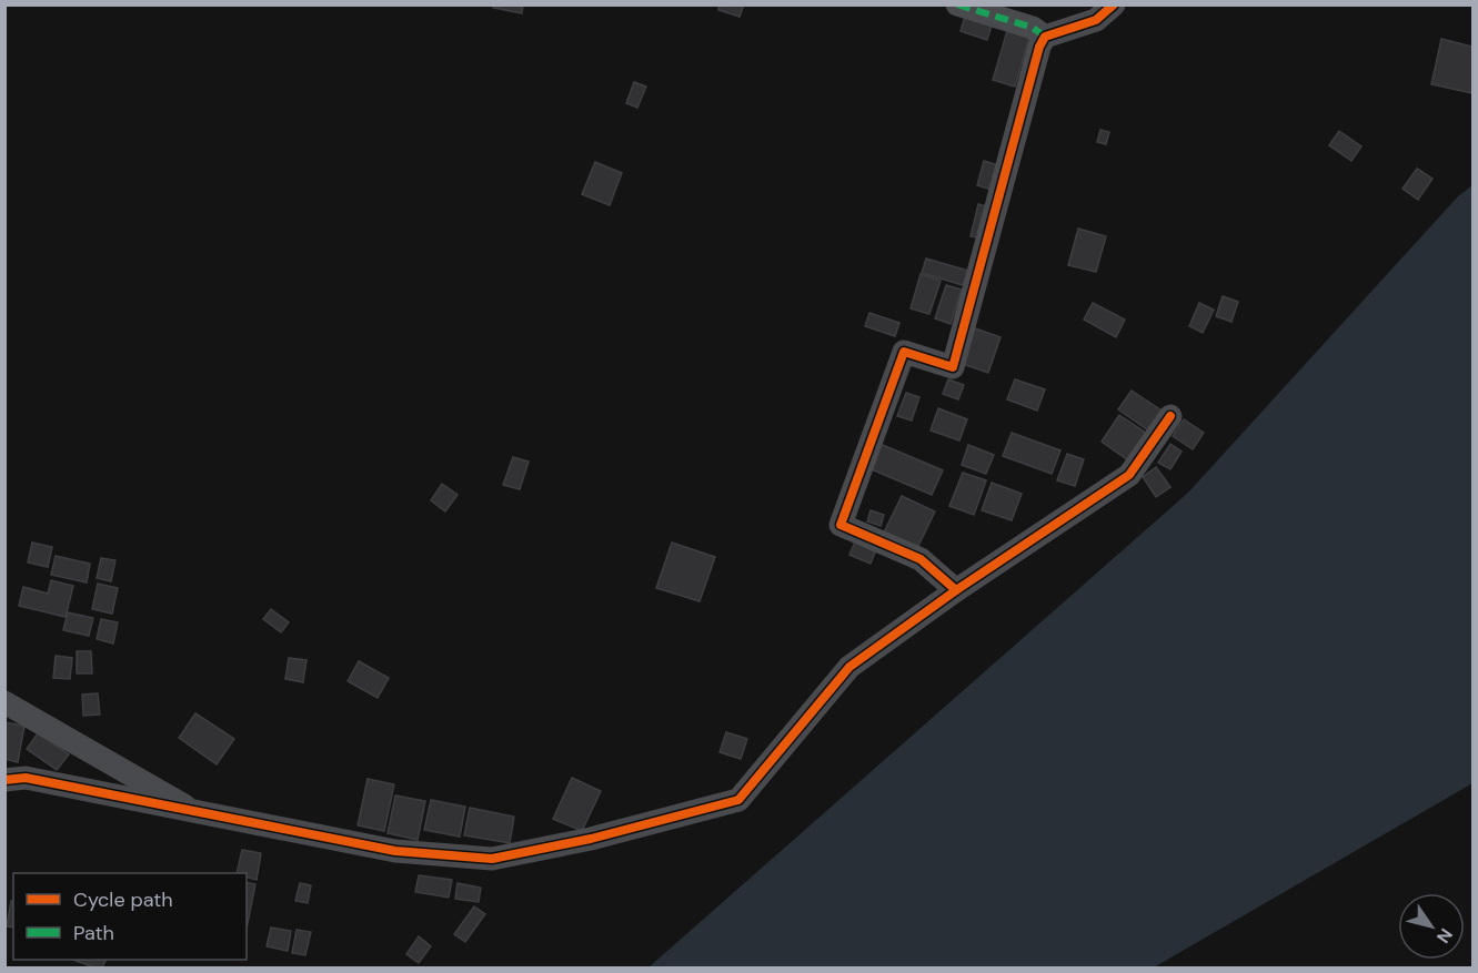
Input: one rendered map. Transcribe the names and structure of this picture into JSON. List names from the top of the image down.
{
  "legend": ["Cycle path", "Path"],
  "north": "bottom right"
}
